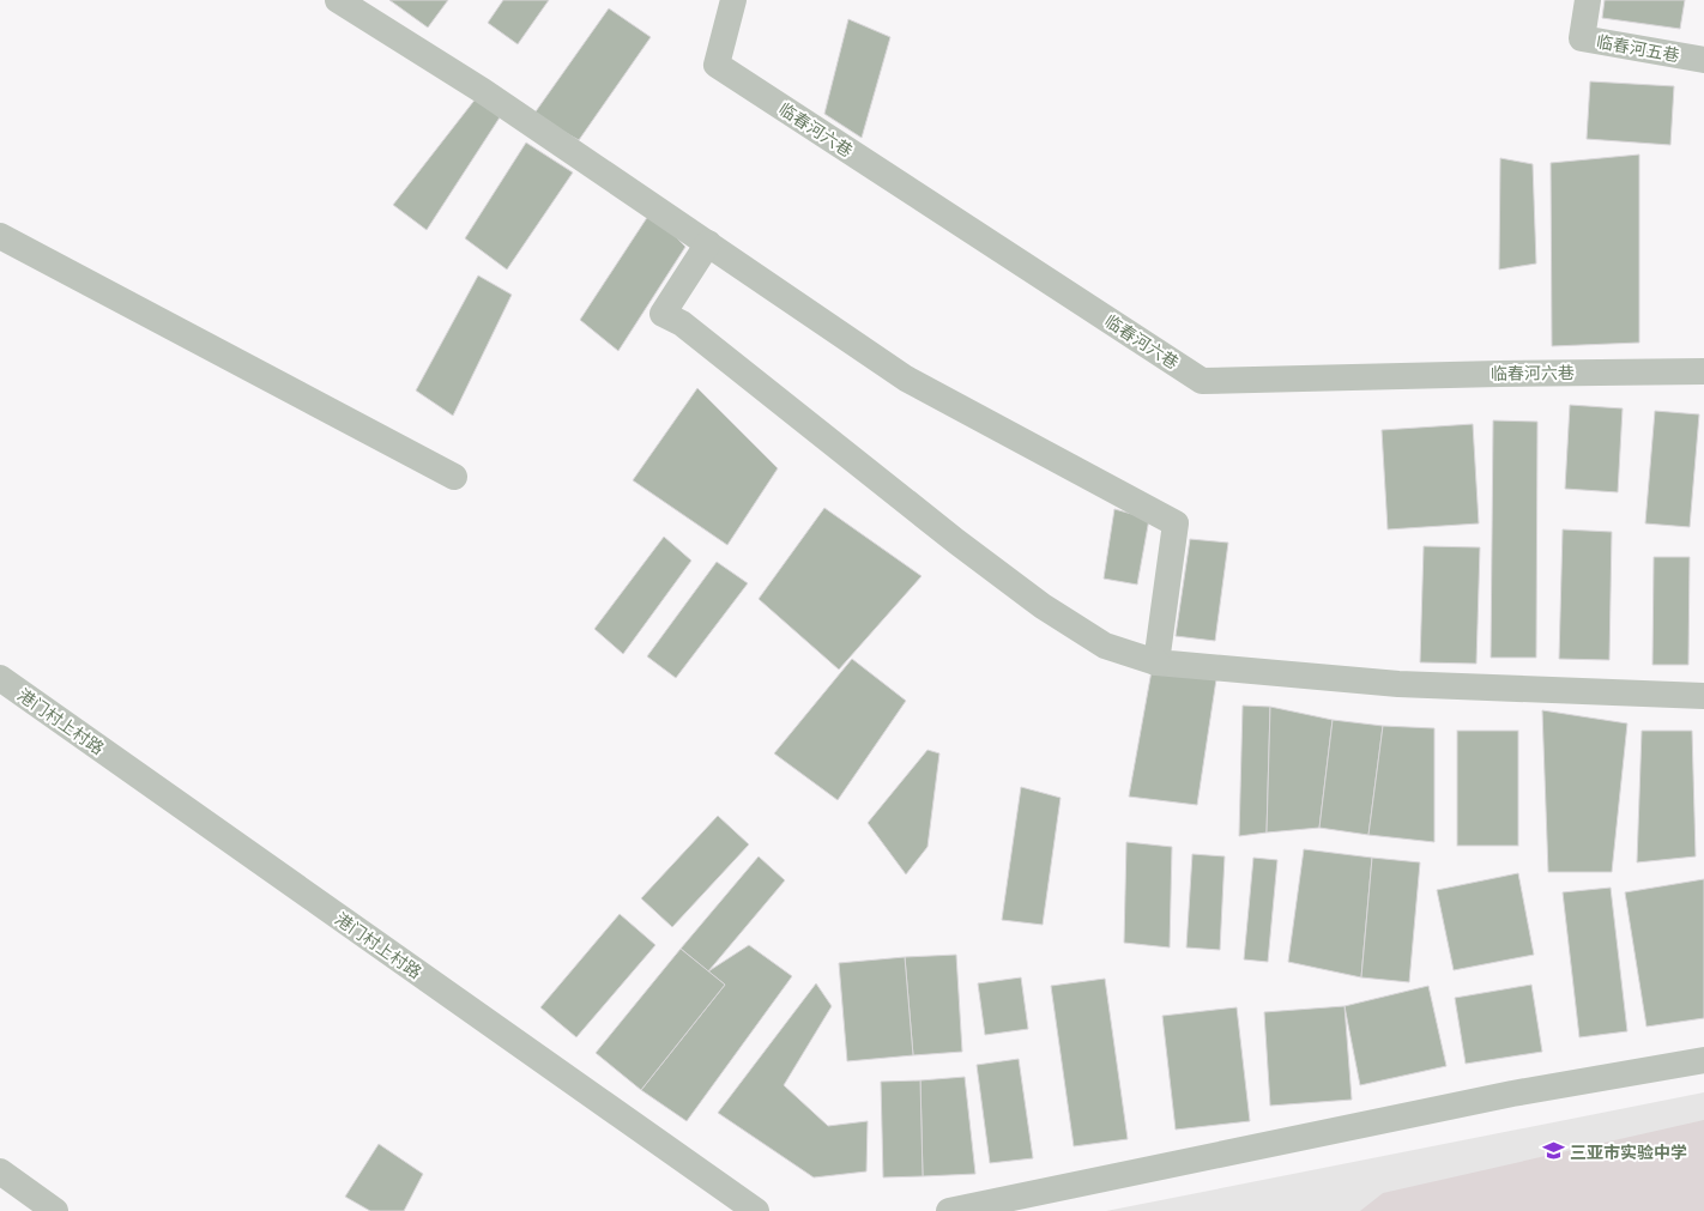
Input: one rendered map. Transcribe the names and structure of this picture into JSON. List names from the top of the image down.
{
  "streets": {
    "street": ["临春河五巷", "临春河六巷", "港门村上村路"]
  },
  "places": {
    "school or university": ["三亚市实验中学"]
  }
}
